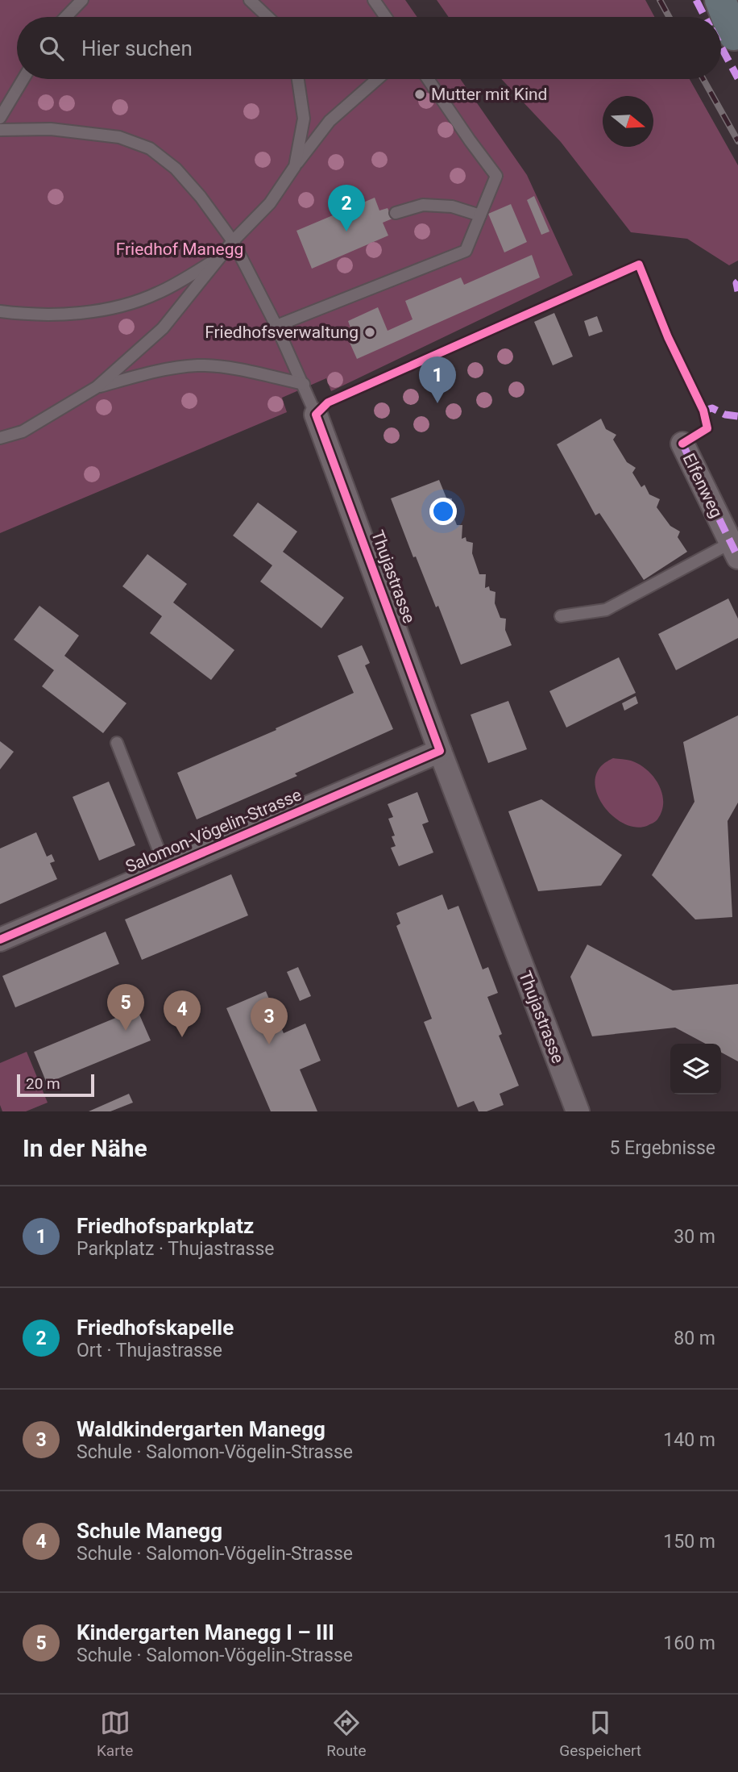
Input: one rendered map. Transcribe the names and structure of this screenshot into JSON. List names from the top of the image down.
{
  "streets": {
    "street": ["Elfenweg", "Thujastrasse", "Salomon-Vögelin-Strasse"]
  },
  "crossings": [
    ["Thujastrasse", "Salomon-Vögelin-Strasse"]
  ],
  "parks": ["Friedhof Manegg"],
  "places": ["Mutter mit Kind", "Friedhofsverwaltung"],
  "scale_bar": "20 m",
  "north": "right",
  "page": {
    "search": "Hier suchen",
    "pins": [
      "2",
      "1",
      "5",
      "4",
      "3"
    ],
    "scale": "20 m",
    "heading": ["In der Nähe", "5 Ergebnisse"],
    "list": [
      {
        "mark": "1",
        "name": "Friedhofsparkplatz",
        "note": "Parkplatz · Thujastrasse",
        "value": "30 m"
      },
      {
        "mark": "2",
        "name": "Friedhofskapelle",
        "note": "Ort · Thujastrasse",
        "value": "80 m"
      },
      {
        "mark": "3",
        "name": "Waldkindergarten Manegg",
        "note": "Schule · Salomon-Vögelin-Strasse",
        "value": "140 m"
      },
      {
        "mark": "4",
        "name": "Schule Manegg",
        "note": "Schule · Salomon-Vögelin-Strasse",
        "value": "150 m"
      },
      {
        "mark": "5",
        "name": "Kindergarten Manegg I – III",
        "note": "Schule · Salomon-Vögelin-Strasse",
        "value": "160 m"
      }
    ],
    "nav": ["Karte", "Route", "Gespeichert"]
  }
}
